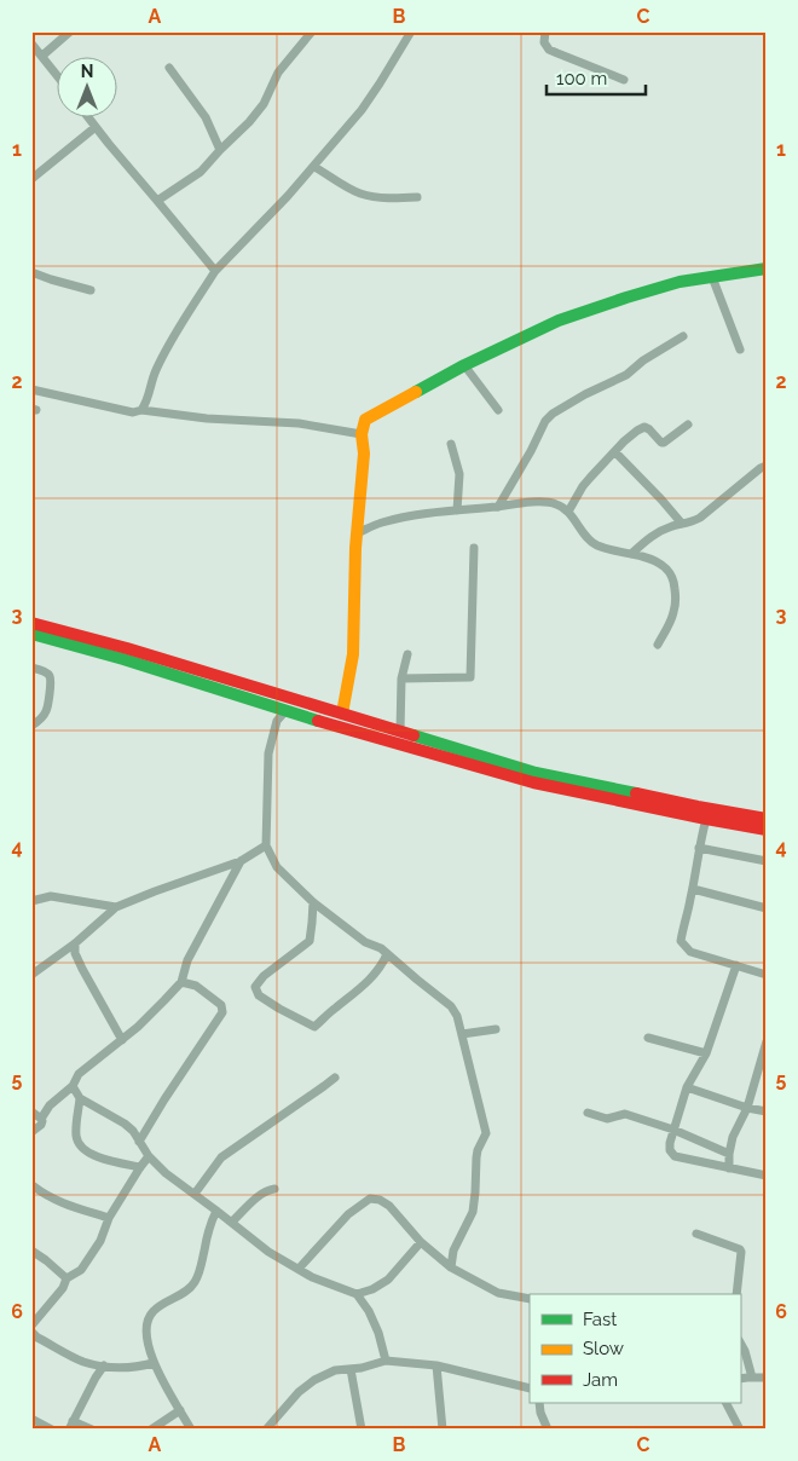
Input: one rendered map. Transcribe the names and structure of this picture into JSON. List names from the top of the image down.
{
  "legend": ["Fast", "Slow", "Jam"],
  "scale_bar": "100 m",
  "north": "top",
  "grid": {
    "columns": ["A", "B", "C"],
    "rows": [
      "1",
      "2",
      "3",
      "4",
      "5",
      "6"
    ]
  }
}
